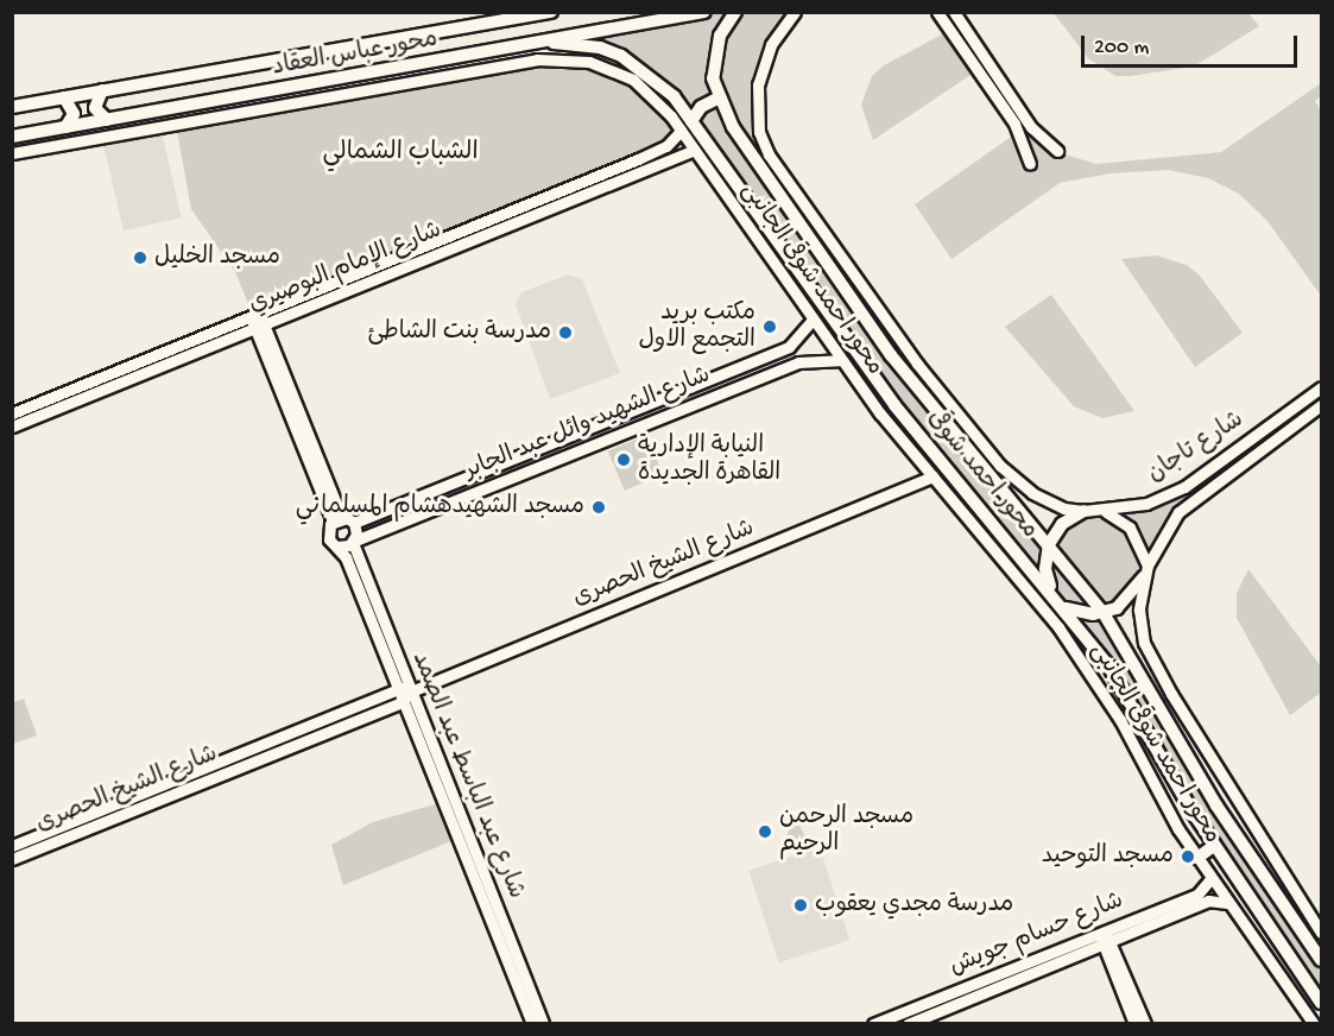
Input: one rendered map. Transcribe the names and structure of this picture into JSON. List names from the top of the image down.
{
  "streets": {
    "main road": ["محور عباس العقاد", "محور احمد شوقى"],
    "street": [
      "شارع الإمام البوصيري",
      "محور احمد شوقى الجانبى",
      "شارع الشهيد وائل عبد الجابر",
      "شارع تاجان",
      "شارع الشيخ الحصرى",
      "شارع عبد الباسط عبد الصمد",
      "شارع حسام جويش"
    ]
  },
  "crossings": [
    ["محور عباس العقاد", "محور احمد شوقى"],
    ["شارع الإمام البوصيري", "محور احمد شوقى الجانبى"],
    ["محور احمد شوقى الجانبى", "شارع الشهيد وائل عبد الجابر"],
    ["محور احمد شوقى الجانبى", "شارع تاجان"],
    ["محور احمد شوقى الجانبى", "محور احمد شوقى"],
    ["محور احمد شوقى الجانبى", "شارع الشيخ الحصرى"],
    ["محور احمد شوقى الجانبى", "شارع حسام جويش"],
    ["شارع الشهيد وائل عبد الجابر", "شارع عبد الباسط عبد الصمد"],
    ["شارع تاجان", "محور احمد شوقى"],
    ["شارع الشيخ الحصرى", "شارع عبد الباسط عبد الصمد"]
  ],
  "districts": ["الشباب الشمالي"],
  "places": [
    "مسجد الخليل",
    "مكتب بريد التجمع الاول",
    "مدرسة بنت الشاطئ",
    "النيابة الإدارية القاهرة الجديدة",
    "مسجد الشهيدهشام المسلماني",
    "مسجد الرحمن الرحيم",
    "مسجد التوحيد",
    "مدرسة مجدي يعقوب"
  ],
  "scale_bar": "200 m"
}
